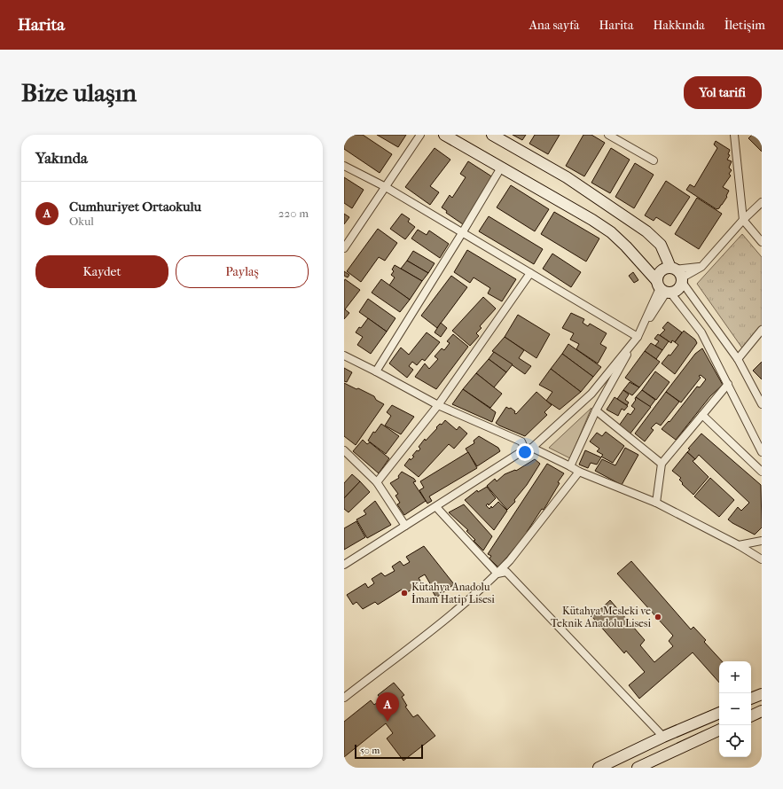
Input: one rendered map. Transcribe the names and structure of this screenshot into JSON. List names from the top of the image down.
{
  "places": ["Kütahya Anadolu İmam Hatip Lisesi", "Kütahya Mesleki ve Teknik Anadolu Lisesi"],
  "scale_bar": "50 m",
  "page": {
    "header": "Harita",
    "nav": [
      "Ana sayfa",
      "Harita",
      "Hakkında",
      "İletişim"
    ],
    "buttons": [
      "Yol tarifi",
      ["Kaydet", "Paylaş"]
    ],
    "title": "Bize ulaşın",
    "heading": "Yakında",
    "list": [
      {
        "mark": "A",
        "name": "Cumhuriyet Ortaokulu",
        "note": "Okul",
        "value": "220 m"
      }
    ],
    "map_buttons": ["+", "−"],
    "pins": "A",
    "scale": "50 m"
  }
}
